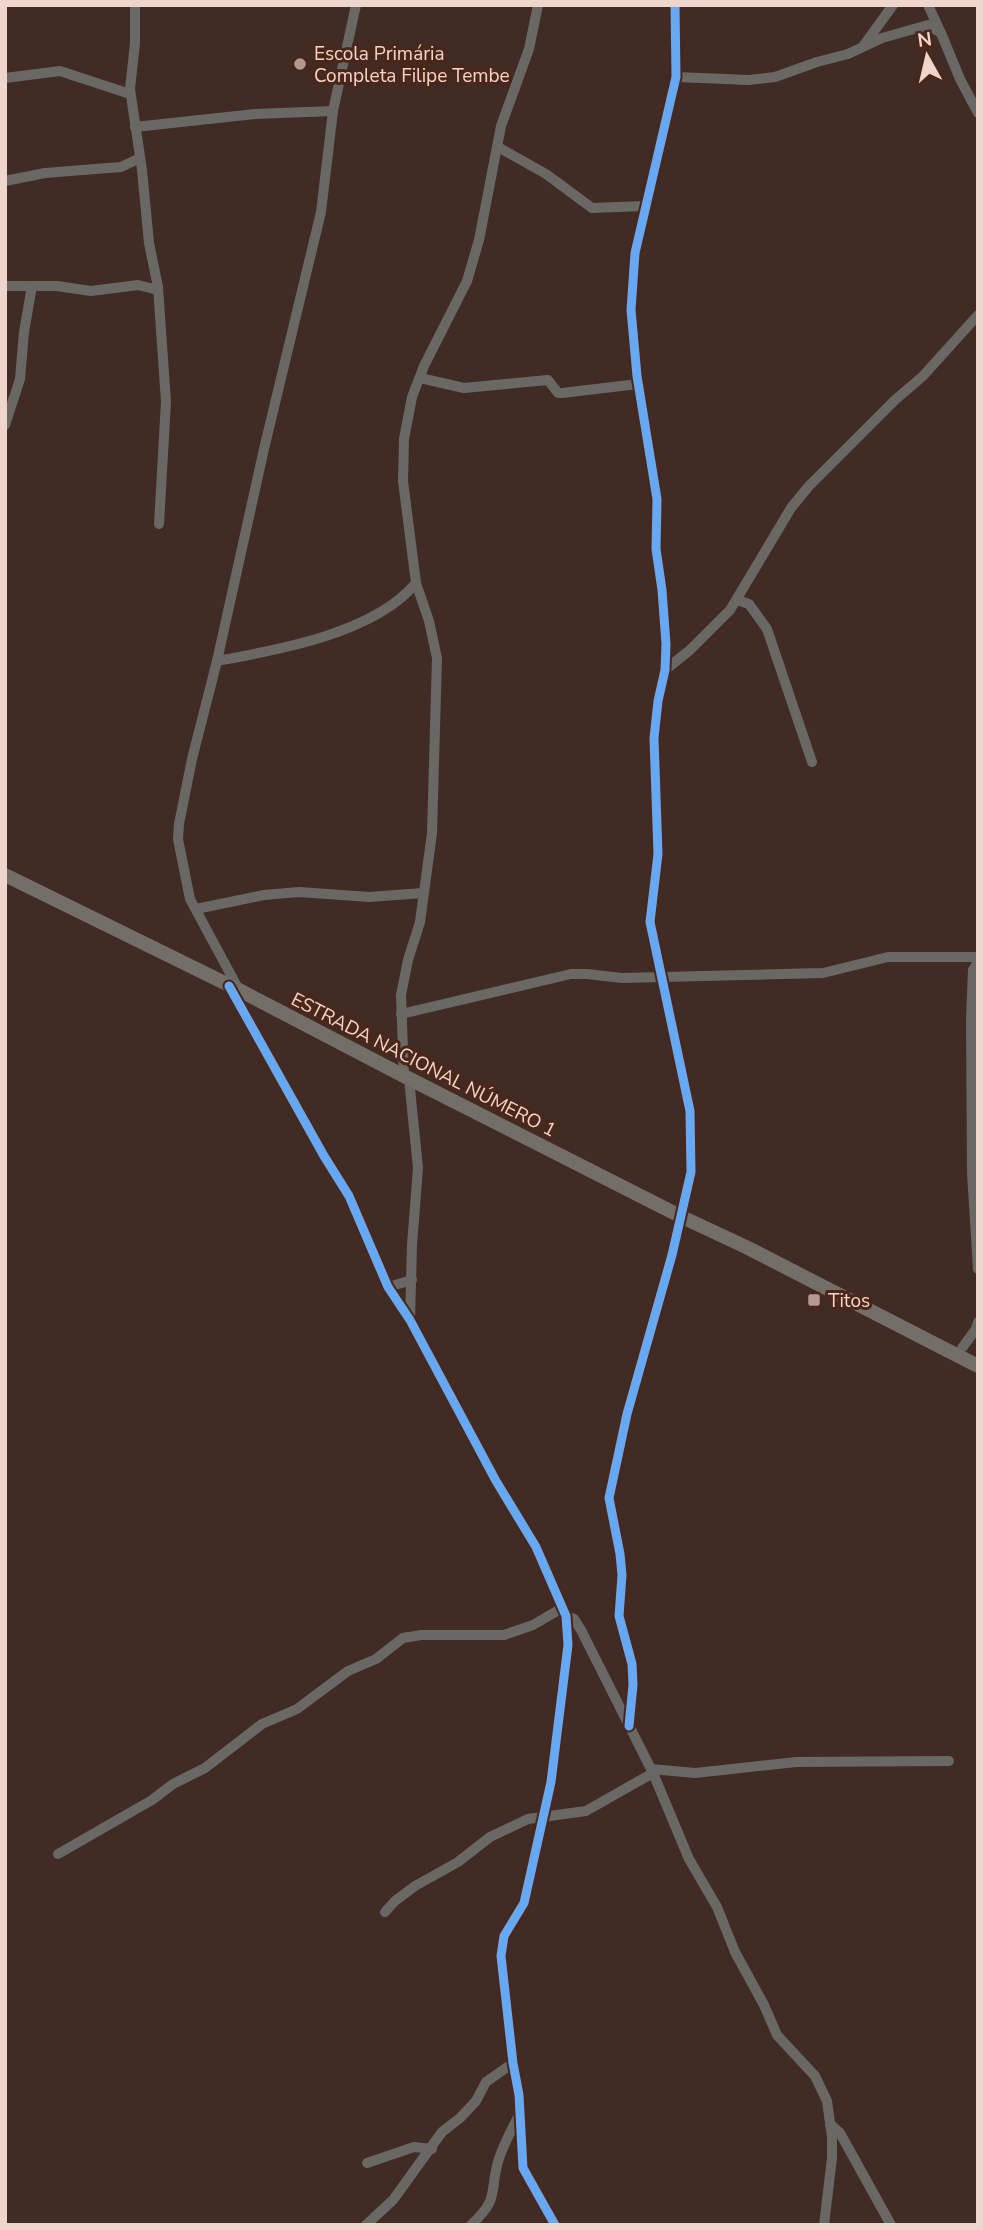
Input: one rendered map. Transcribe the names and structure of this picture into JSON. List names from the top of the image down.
{
  "streets": {
    "highway": ["ESTRADA NACIONAL NÚMERO 1"]
  },
  "places": {
    "other": ["Escola Primária Completa Filipe Tembe"],
    "transit": ["Titos"]
  },
  "north": "top"
}
